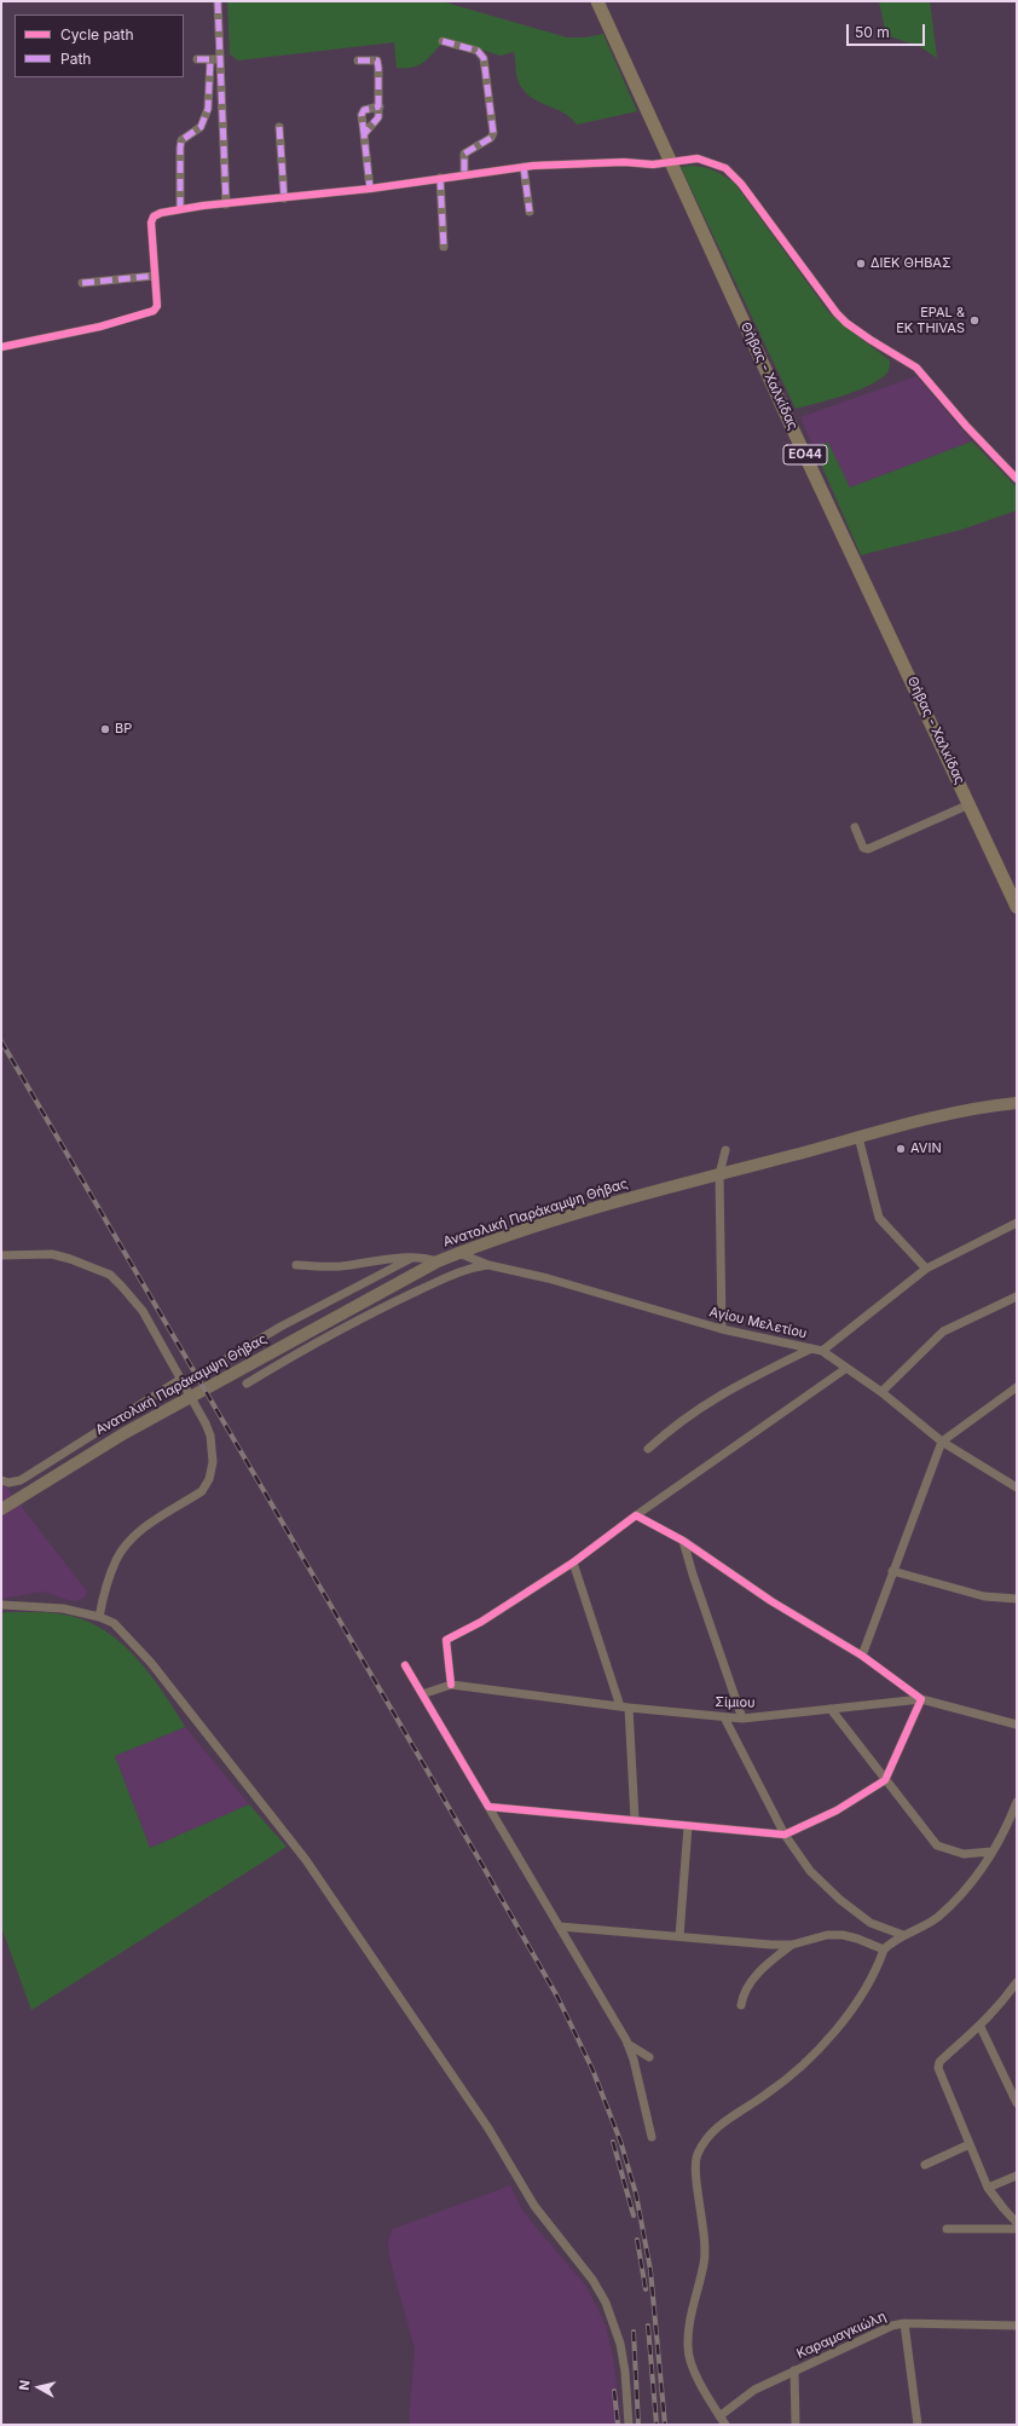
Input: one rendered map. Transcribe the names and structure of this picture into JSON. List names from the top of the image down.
{
  "streets": {
    "main road": ["Θήβας - Χαλκίδας", "ΕΟ44", "Ανατολική Παράκαμψη Θήβας"],
    "street": ["Αγίου Μελετίου", "Σίμιου", "Καραμαγκιώλη"]
  },
  "crossings": [
    ["Ανατολική Παράκαμψη Θήβας", "Αγίου Μελετίου"]
  ],
  "places": [
    "ΔΙΕΚ ΘΗΒΑΣ",
    "EPAL & EK THIVAS",
    "BP",
    "AVIN"
  ],
  "legend": ["Cycle path", "Path"],
  "scale_bar": "50 m",
  "north": "left"
}
